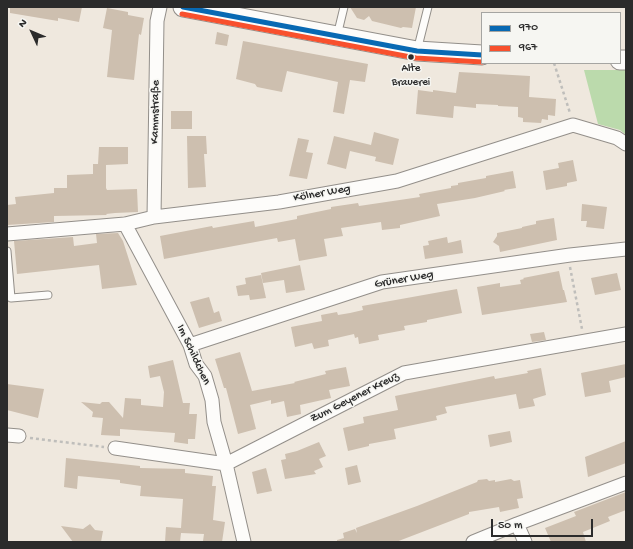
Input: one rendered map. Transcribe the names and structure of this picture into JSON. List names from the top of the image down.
{
  "streets": {
    "street": [
      "Kammstraße",
      "Kölner Weg",
      "Grüner Weg",
      "Im Schildchen",
      "Zum Geyener Kreuz"
    ]
  },
  "crossings": [
    ["Kammstraße", "Kölner Weg"],
    ["Kölner Weg", "Im Schildchen"],
    ["Grüner Weg", "Im Schildchen"],
    ["Im Schildchen", "Zum Geyener Kreuz"]
  ],
  "places": ["Alte Brauerei"],
  "lines": ["transit line 970", "transit line 967"],
  "legend": ["970", "967"],
  "scale_bar": "50 m",
  "north": "top left"
}
